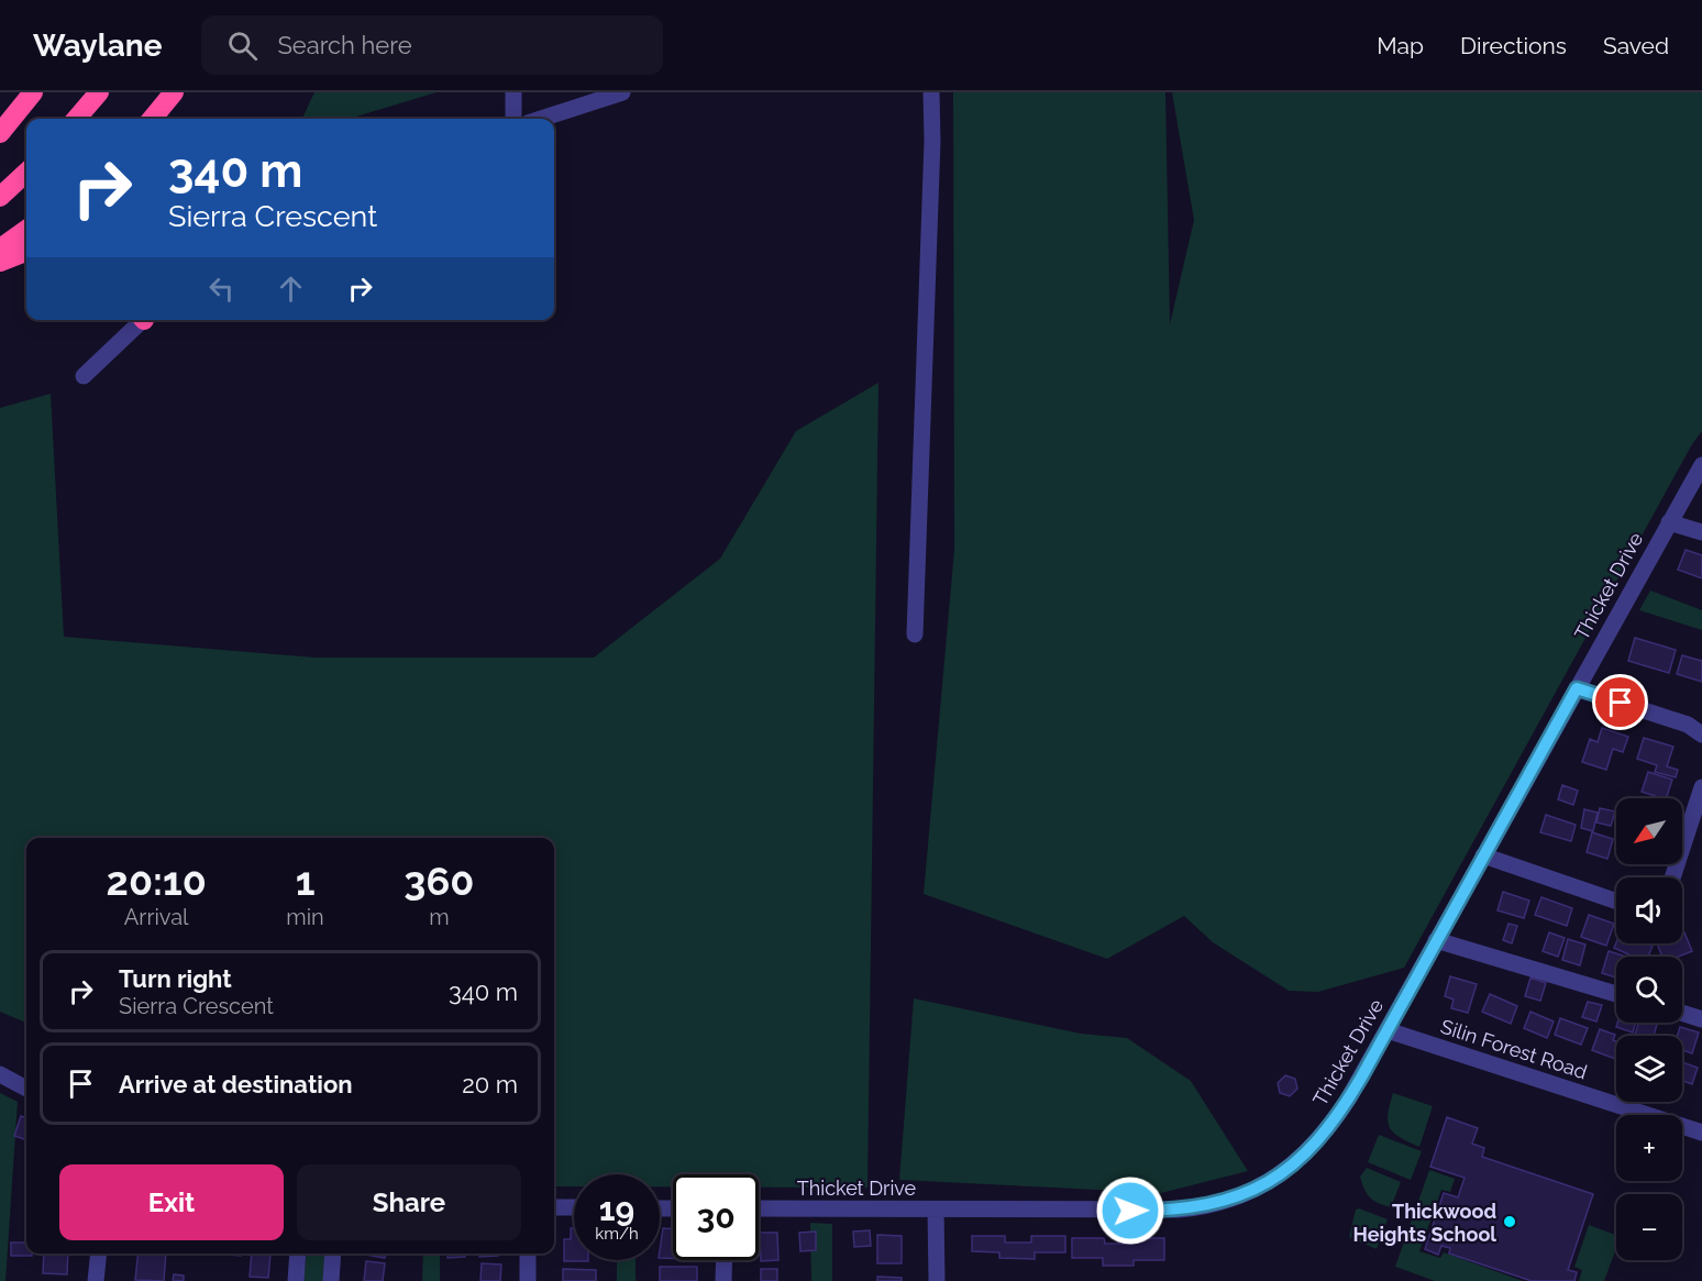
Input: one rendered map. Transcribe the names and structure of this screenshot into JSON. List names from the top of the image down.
{
  "streets": {
    "street": ["Thicket Drive", "Silin Forest Road"]
  },
  "crossings": [
    ["Thicket Drive", "Silin Forest Road"]
  ],
  "places": ["Thickwood Heights School"],
  "north": "bottom left",
  "page": {
    "header": "Waylane",
    "search": "Search here",
    "nav": ["Map", "Directions", "Saved"],
    "turn": ["340 m", "Sierra Crescent"],
    "map_buttons": ["+", "−"],
    "eta": [
      "20:10",
      "Arrival",
      "1",
      "min",
      "360",
      "m"
    ],
    "list": [
      {
        "name": "Turn right",
        "note": "Sierra Crescent",
        "value": "340 m"
      },
      {
        "name": "Arrive at destination",
        "value": "20 m"
      }
    ],
    "buttons": ["Exit", "Share"],
    "speed": "19 km/h",
    "limit": "30"
  }
}
